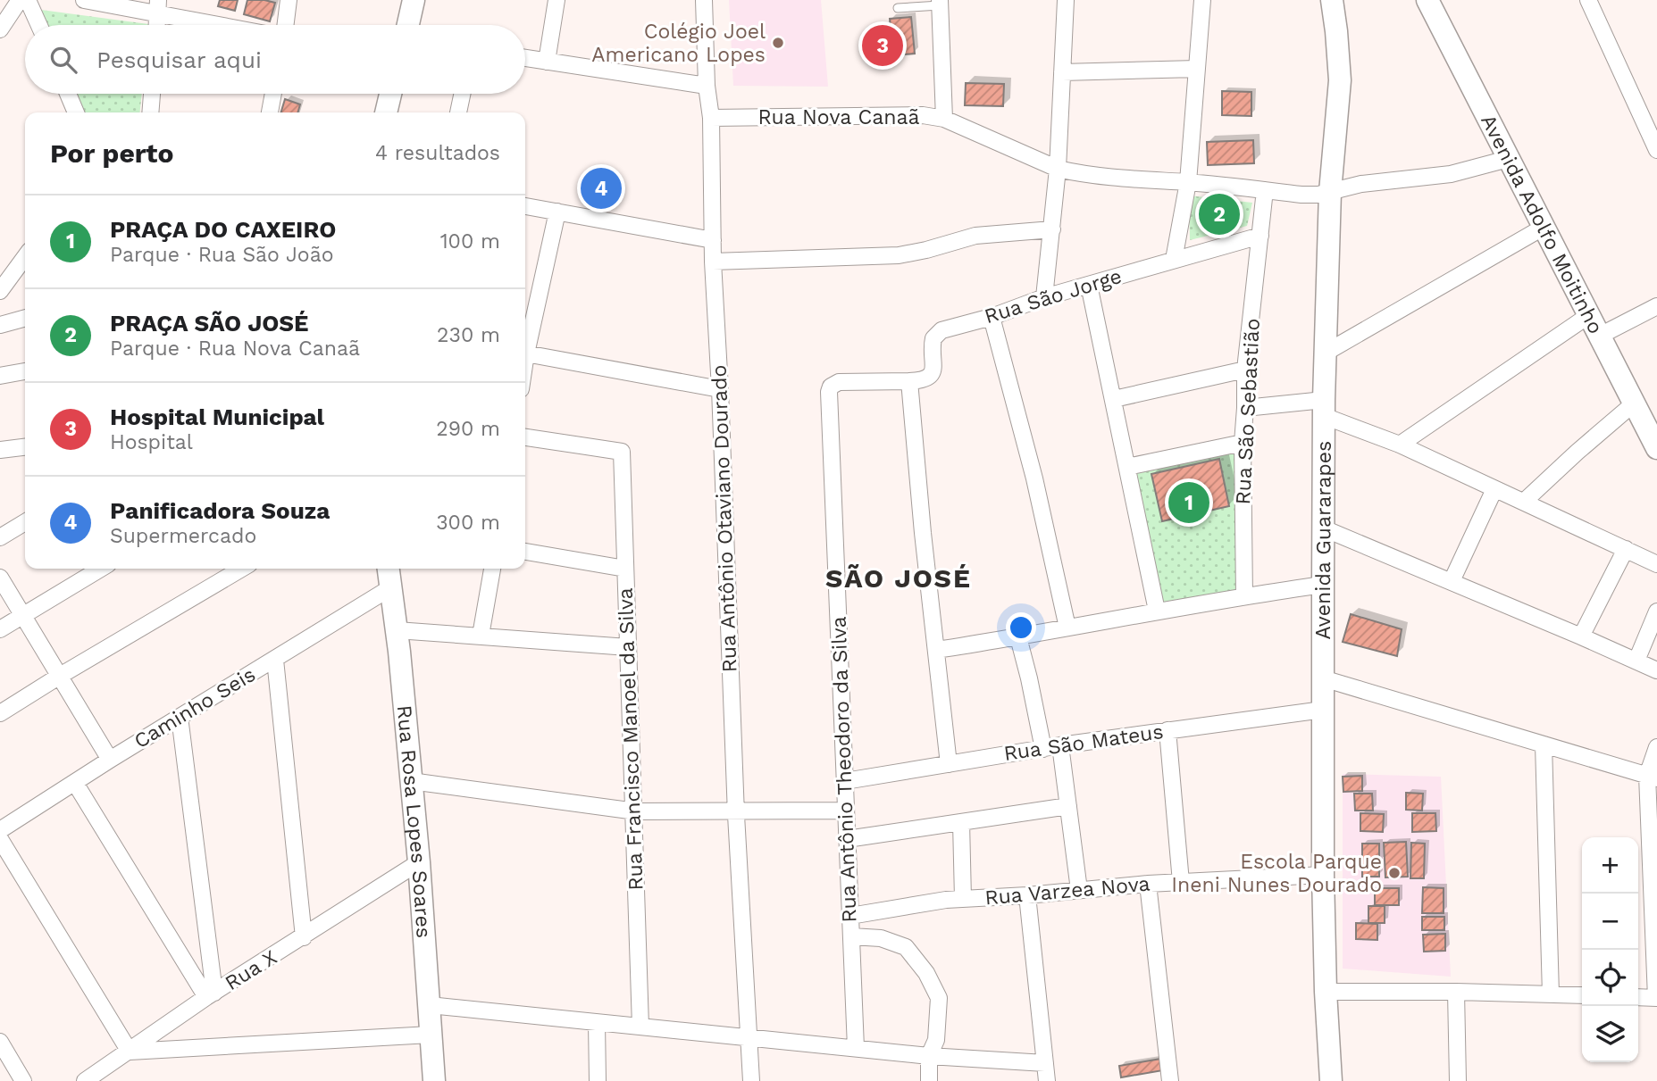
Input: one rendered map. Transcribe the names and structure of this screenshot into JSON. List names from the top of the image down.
{
  "streets": {
    "street": [
      "Rua Nova Canaã",
      "Avenida Adolfo Moitinho",
      "Rua São Jorge",
      "Rua São Sebastião",
      "Rua Antônio Otaviano Dourado",
      "Avenida Guararapes",
      "Caminho Seis",
      "Rua Francisco Manoel da Silva",
      "Rua São Mateus",
      "Rua Antônio Theodoro da Silva",
      "Rua Rosa Lopes Soares",
      "Rua Varzea Nova",
      "Rua X"
    ]
  },
  "crossings": [
    ["Rua Nova Canaã", "Avenida Adolfo Moitinho"],
    ["Rua Nova Canaã", "Rua São Sebastião"],
    ["Rua Nova Canaã", "Rua Antônio Otaviano Dourado"],
    ["Rua Nova Canaã", "Avenida Guararapes"],
    ["Rua São Jorge", "Rua São Sebastião"],
    ["Rua São Jorge", "Rua Antônio Theodoro da Silva"],
    ["Avenida Guararapes", "Rua São Mateus"],
    ["Avenida Guararapes", "Rua Varzea Nova"],
    ["Caminho Seis", "Rua Rosa Lopes Soares"],
    ["Rua São Mateus", "Rua Antônio Theodoro da Silva"],
    ["Rua Antônio Theodoro da Silva", "Rua Varzea Nova"],
    ["Rua Rosa Lopes Soares", "Rua X"]
  ],
  "districts": ["SÃO JOSÉ"],
  "places": ["Colégio Joel Americano Lopes", "Escola Parque Ineni Nunes Dourado"],
  "page": {
    "pins": [
      "3",
      "4",
      "2",
      "1"
    ],
    "search": "Pesquisar aqui",
    "heading": ["Por perto", "4 resultados"],
    "list": [
      {
        "mark": "1",
        "name": "PRAÇA DO CAXEIRO",
        "note": "Parque · Rua São João",
        "value": "100 m"
      },
      {
        "mark": "2",
        "name": "PRAÇA SÃO JOSÉ",
        "note": "Parque · Rua Nova Canaã",
        "value": "230 m"
      },
      {
        "mark": "3",
        "name": "Hospital Municipal",
        "note": "Hospital",
        "value": "290 m"
      },
      {
        "mark": "4",
        "name": "Panificadora Souza",
        "note": "Supermercado",
        "value": "300 m"
      }
    ],
    "map_buttons": ["+", "−"]
  }
}
